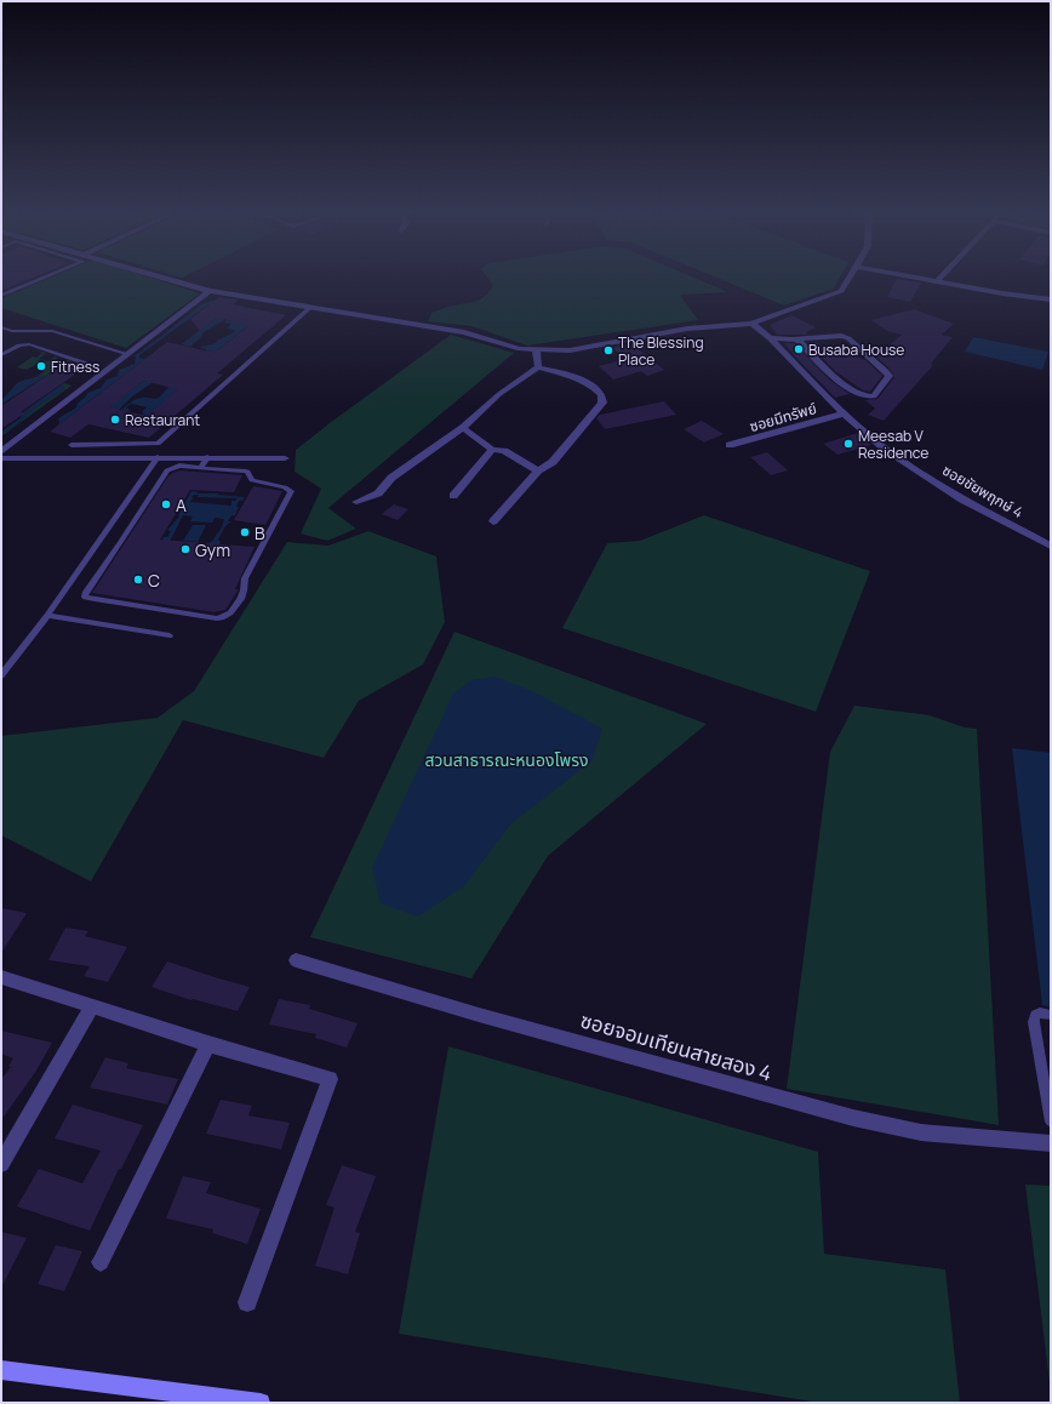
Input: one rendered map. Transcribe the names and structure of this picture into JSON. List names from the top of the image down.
{
  "streets": {
    "street": ["ซอยมีทรัพย์", "ซอยชัยพฤกษ์ 4", "ซอยจอมเทียนสายสอง 4"]
  },
  "crossings": [
    ["ซอยมีทรัพย์", "ซอยชัยพฤกษ์ 4"]
  ],
  "parks": ["สวนสาธารณะหนองโพรง"],
  "places": [
    "Busaba House",
    "The Blessing Place",
    "Fitness",
    "Restaurant",
    "Meesab V Residence",
    "A",
    "B",
    "Gym",
    "C"
  ]
}
